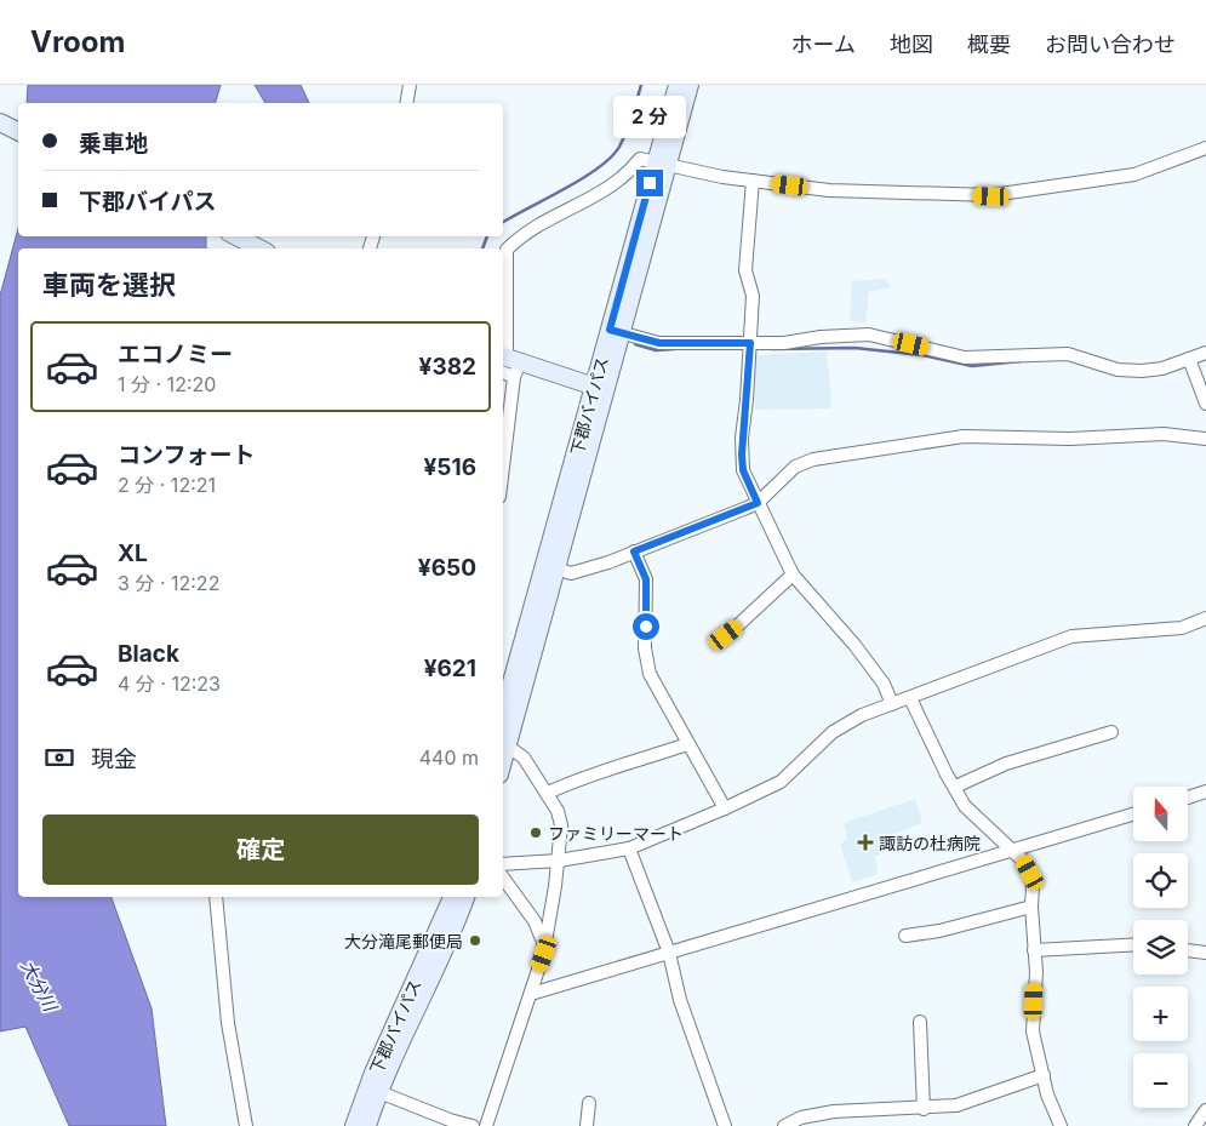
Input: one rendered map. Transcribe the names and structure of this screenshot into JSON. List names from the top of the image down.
{
  "streets": {
    "street": ["下郡バイパス"]
  },
  "water": ["大分川"],
  "places": {
    "other": ["ファミリーマート", "大分滝尾郵便局"],
    "health": ["諏訪の杜病院"]
  },
  "north": "top",
  "page": {
    "header": "Vroom",
    "nav": [
      "ホーム",
      "地図",
      "概要",
      "お問い合わせ"
    ],
    "bubble": "2 分",
    "banner": ["乗車地", "下郡バイパス"],
    "heading": "車両を選択",
    "list": [
      {
        "name": "エコノミー",
        "note": "1 分 · 12:20",
        "value": "¥382"
      },
      {
        "name": "コンフォート",
        "note": "2 分 · 12:21",
        "value": "¥516"
      },
      {
        "name": "XL",
        "note": "3 分 · 12:22",
        "value": "¥650"
      },
      {
        "name": "Black",
        "note": "4 分 · 12:23",
        "value": "¥621"
      }
    ],
    "pay": ["現金", "440 m"],
    "map_buttons": ["+", "−"],
    "buttons": "確定"
  }
}
